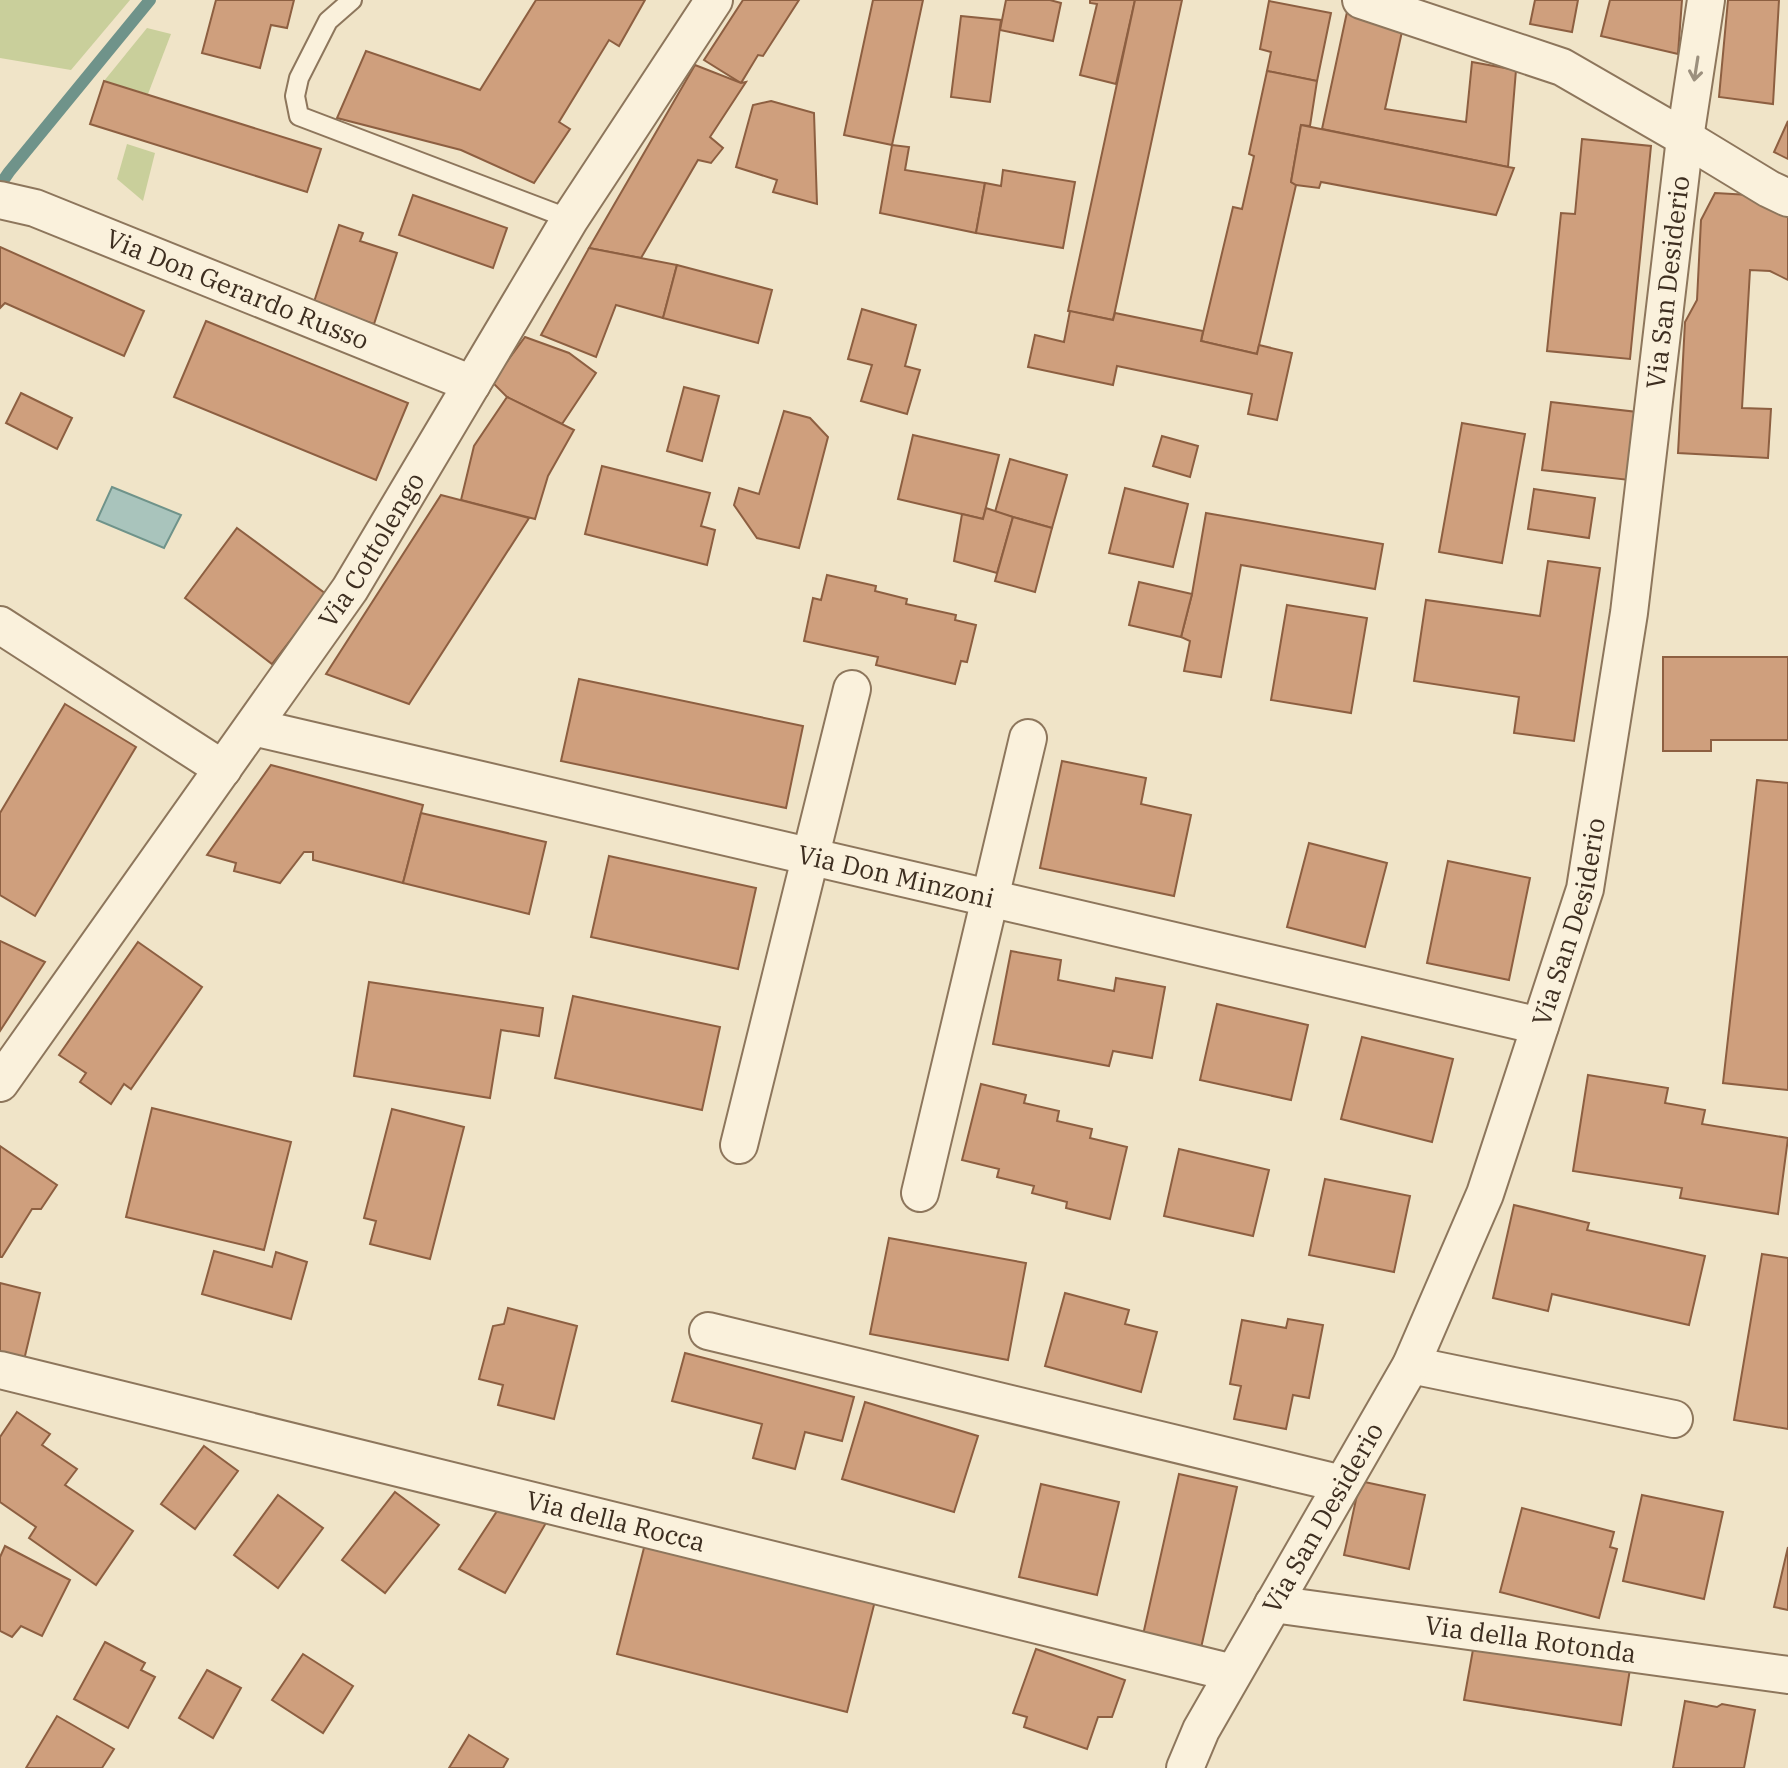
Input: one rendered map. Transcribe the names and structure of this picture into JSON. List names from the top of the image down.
{
  "streets": {
    "street": [
      "Via San Desiderio",
      "Via Don Gerardo Russo",
      "Via Cottolengo",
      "Via Don Minzoni",
      "Via della Rocca",
      "Via della Rotonda"
    ]
  },
  "crossings": [
    ["Via San Desiderio", "Via Don Minzoni"],
    ["Via San Desiderio", "Via della Rocca"],
    ["Via San Desiderio", "Via della Rotonda"],
    ["Via Don Gerardo Russo", "Via Cottolengo"],
    ["Via Cottolengo", "Via Don Minzoni"]
  ]
}
